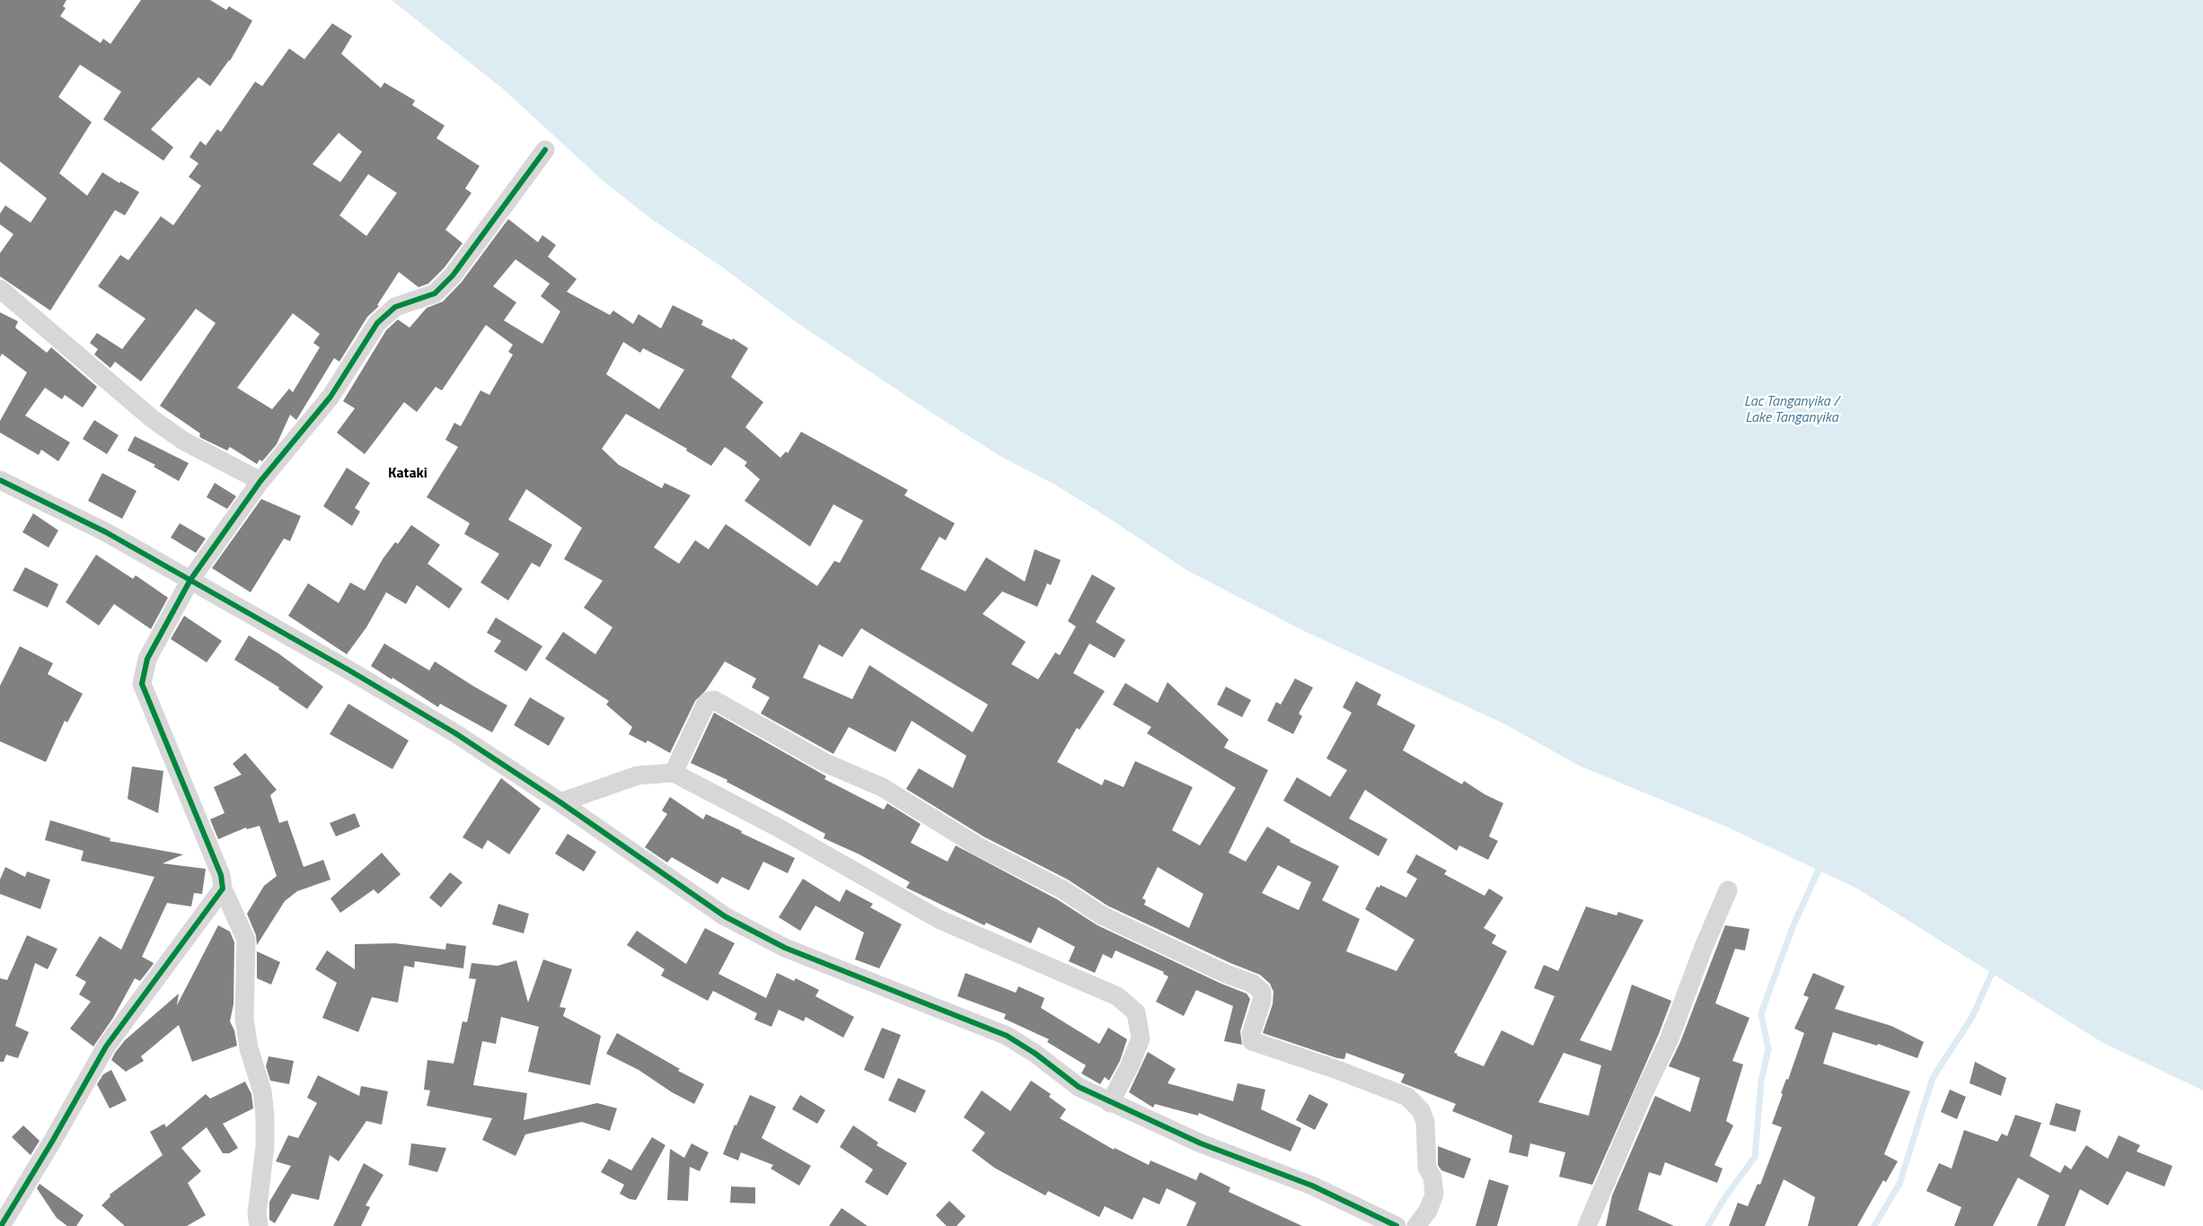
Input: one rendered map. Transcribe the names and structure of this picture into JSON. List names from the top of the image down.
{
  "districts": ["Kataki"],
  "water": ["Lac Tanganyika / Lake Tanganyika"]
}
